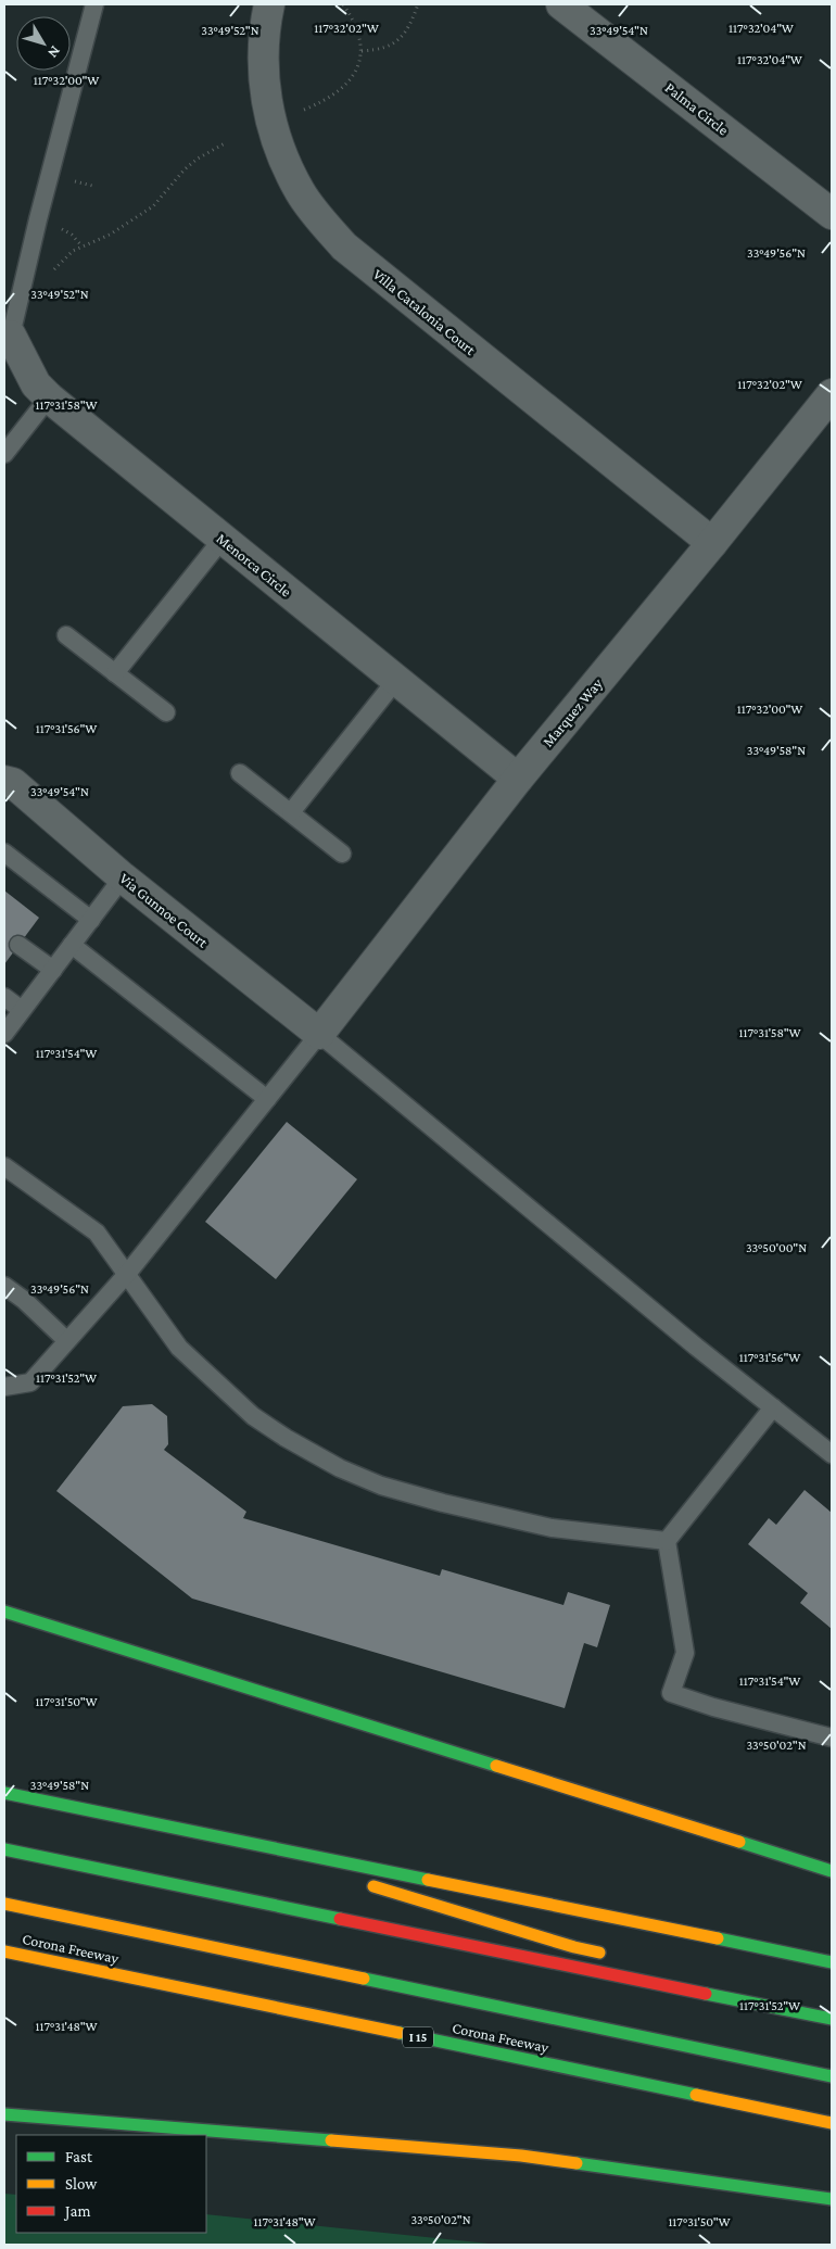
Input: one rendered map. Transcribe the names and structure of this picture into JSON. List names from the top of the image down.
{
  "streets": {
    "highway": ["Corona Freeway", "I 15"],
    "street": [
      "Palma Circle",
      "Villa Catalonia Court",
      "Menorca Circle",
      "Marquez Way",
      "Via Gunnoe Court"
    ]
  },
  "crossings": [
    ["Villa Catalonia Court", "Marquez Way"],
    ["Menorca Circle", "Marquez Way"],
    ["Marquez Way", "Via Gunnoe Court"]
  ],
  "legend": ["Fast", "Slow", "Jam"],
  "north": "bottom right",
  "coordinates": [
    "117°32'02\"W",
    "117°32'04\"W",
    "33°49'52\"N",
    "33°49'54\"N",
    "117°32'00\"W",
    "33°49'56\"N",
    "117°31'58\"W",
    "117°31'56\"W",
    "33°49'58\"N",
    "117°31'54\"W",
    "33°50'00\"N",
    "117°31'52\"W",
    "117°31'50\"W",
    "33°50'02\"N",
    "117°31'48\"W"
  ]
}
